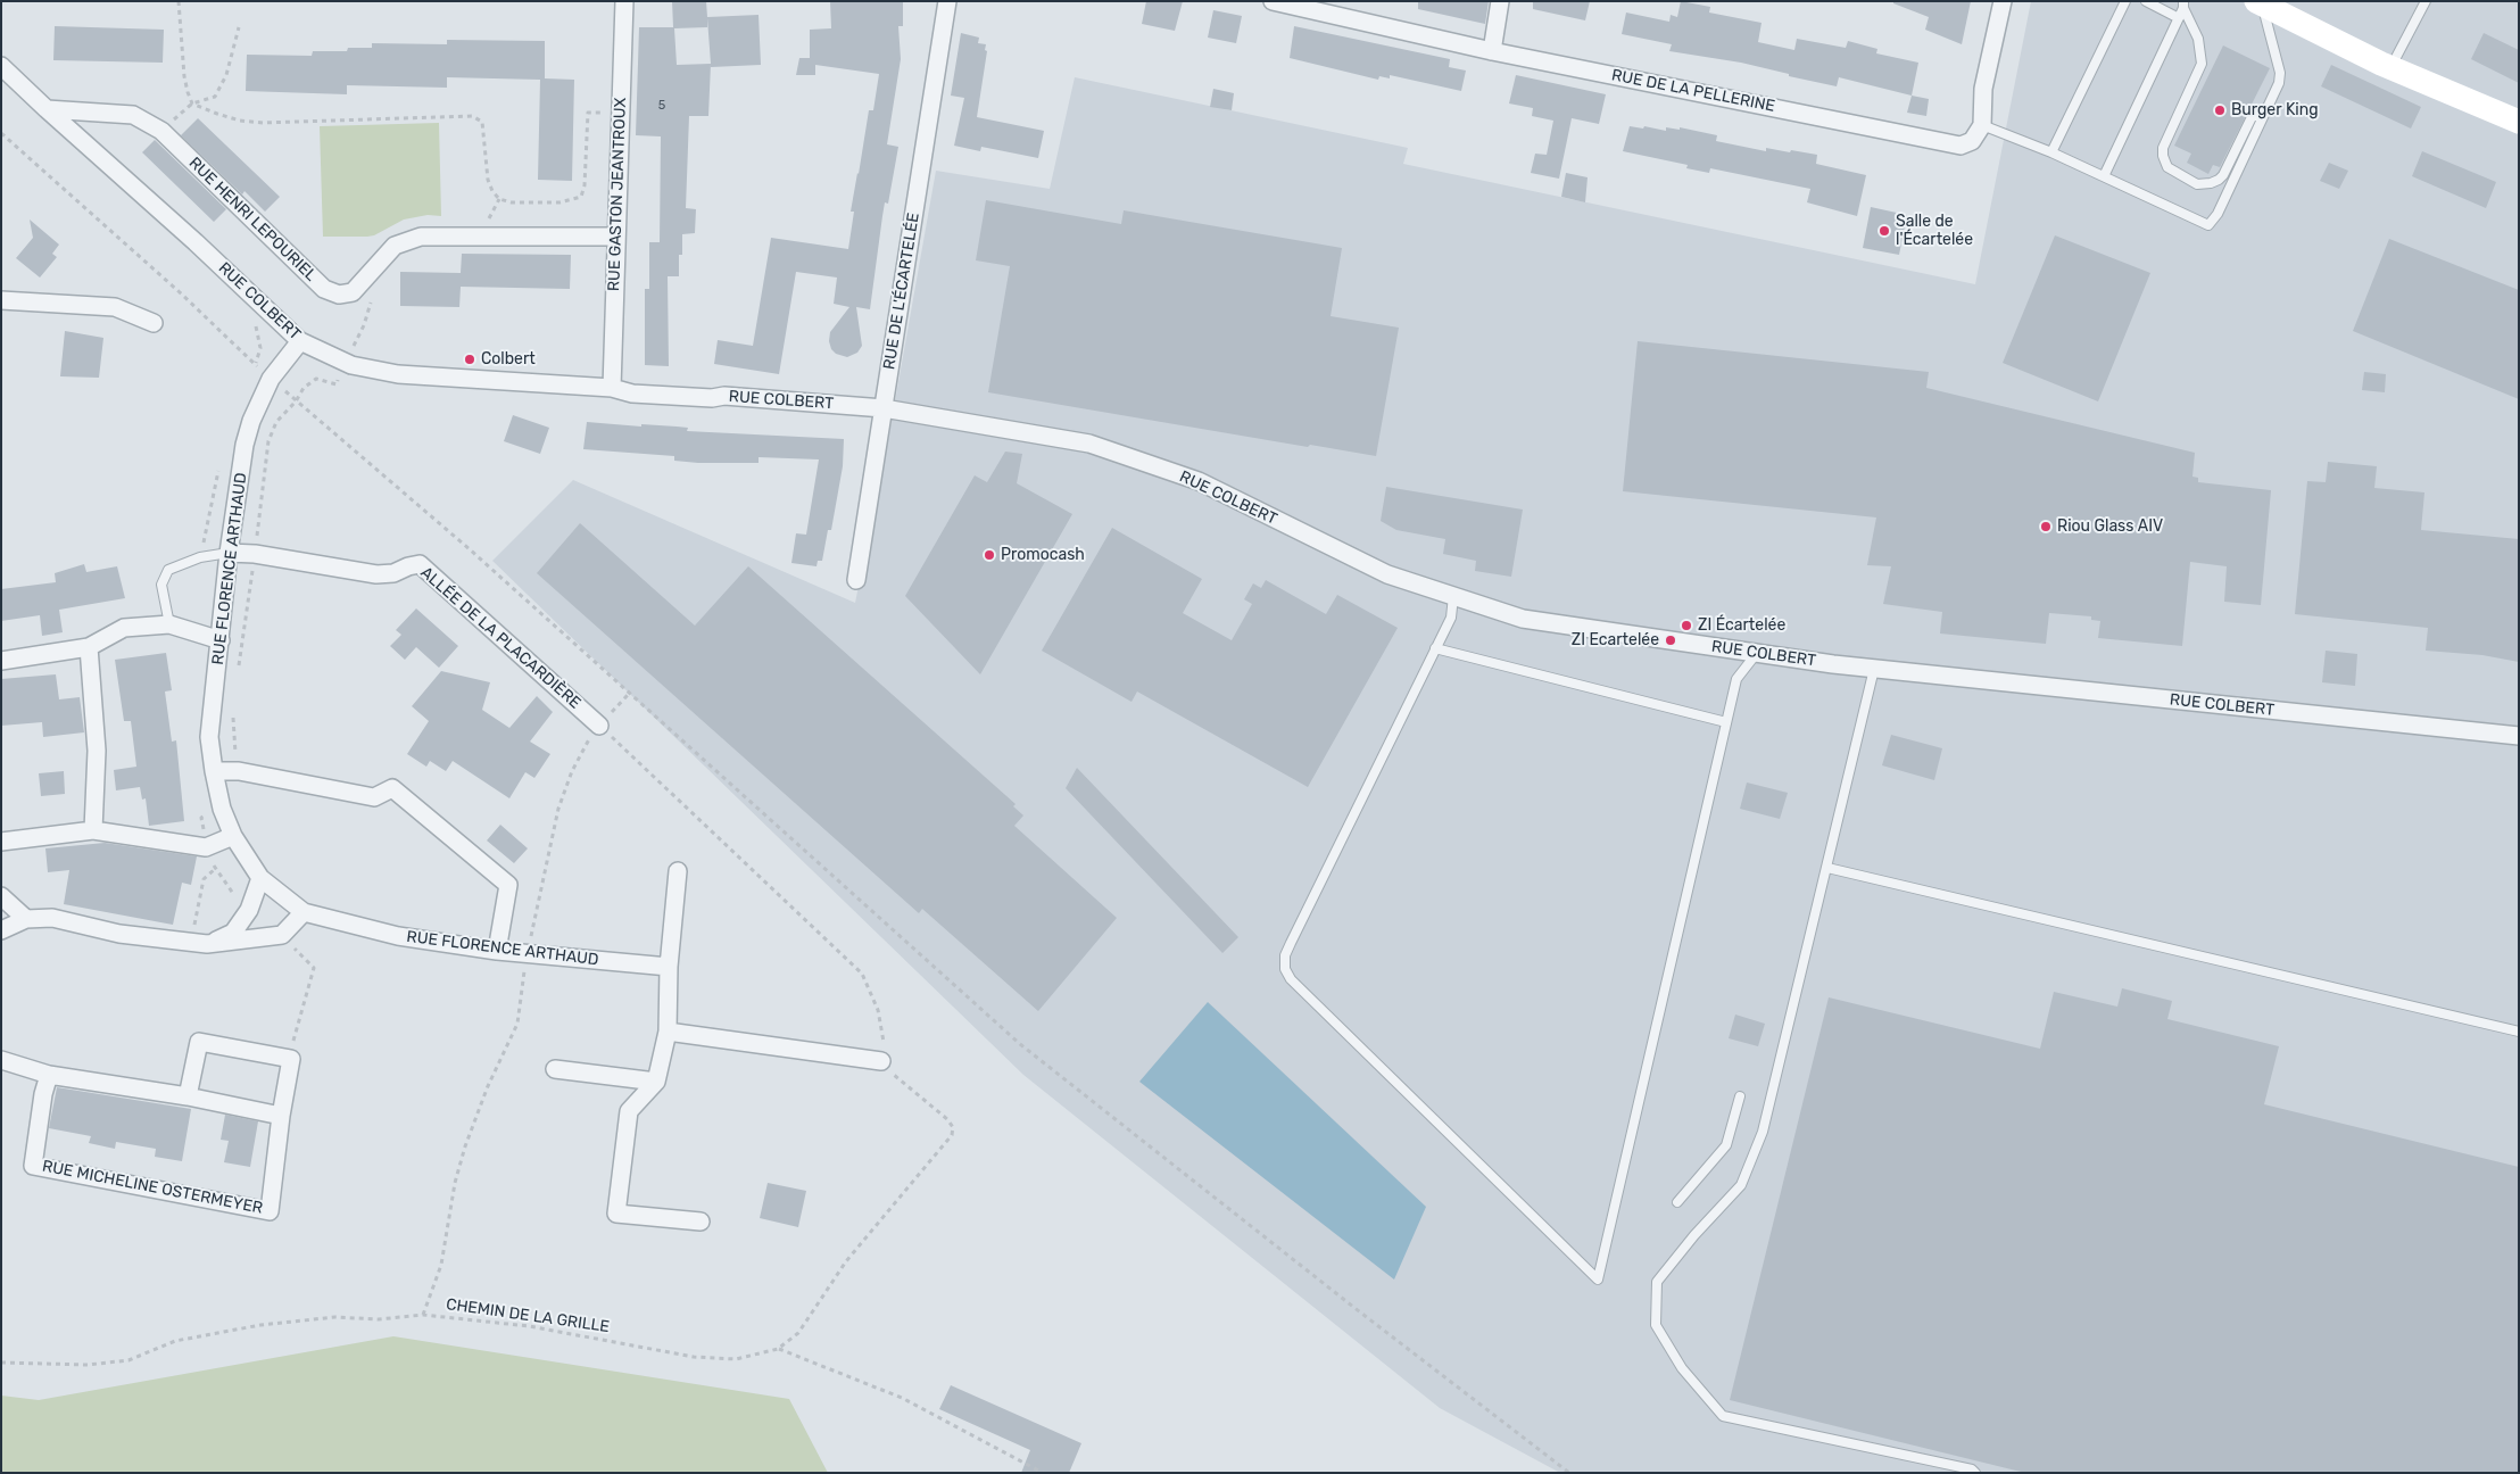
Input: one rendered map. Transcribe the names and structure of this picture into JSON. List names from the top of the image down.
{
  "streets": {
    "street": [
      "RUE DE LA PELLERINE",
      "RUE GASTON JEANTROUX",
      "RUE HENRI LEPOURIEL",
      "RUE DE L'ÉCARTELÉE",
      "RUE COLBERT",
      "RUE FLORENCE ARTHAUD",
      "ALLÉE DE LA PLACARDIÈRE",
      "RUE MICHELINE OSTERMEYER"
    ],
    "path": ["CHEMIN DE LA GRILLE"]
  },
  "crossings": [
    ["RUE GASTON JEANTROUX", "RUE HENRI LEPOURIEL"],
    ["RUE GASTON JEANTROUX", "RUE COLBERT"],
    ["RUE HENRI LEPOURIEL", "RUE COLBERT"],
    ["RUE DE L'ÉCARTELÉE", "RUE COLBERT"],
    ["RUE COLBERT", "RUE FLORENCE ARTHAUD"],
    ["RUE FLORENCE ARTHAUD", "ALLÉE DE LA PLACARDIÈRE"]
  ],
  "places": [
    "Burger King",
    "Salle de l'Écartelée",
    "Colbert",
    "Riou Glass AIV",
    "Promocash",
    "ZI Écartelée",
    "ZI Ecartelée"
  ],
  "house_numbers": ["5"]
}
